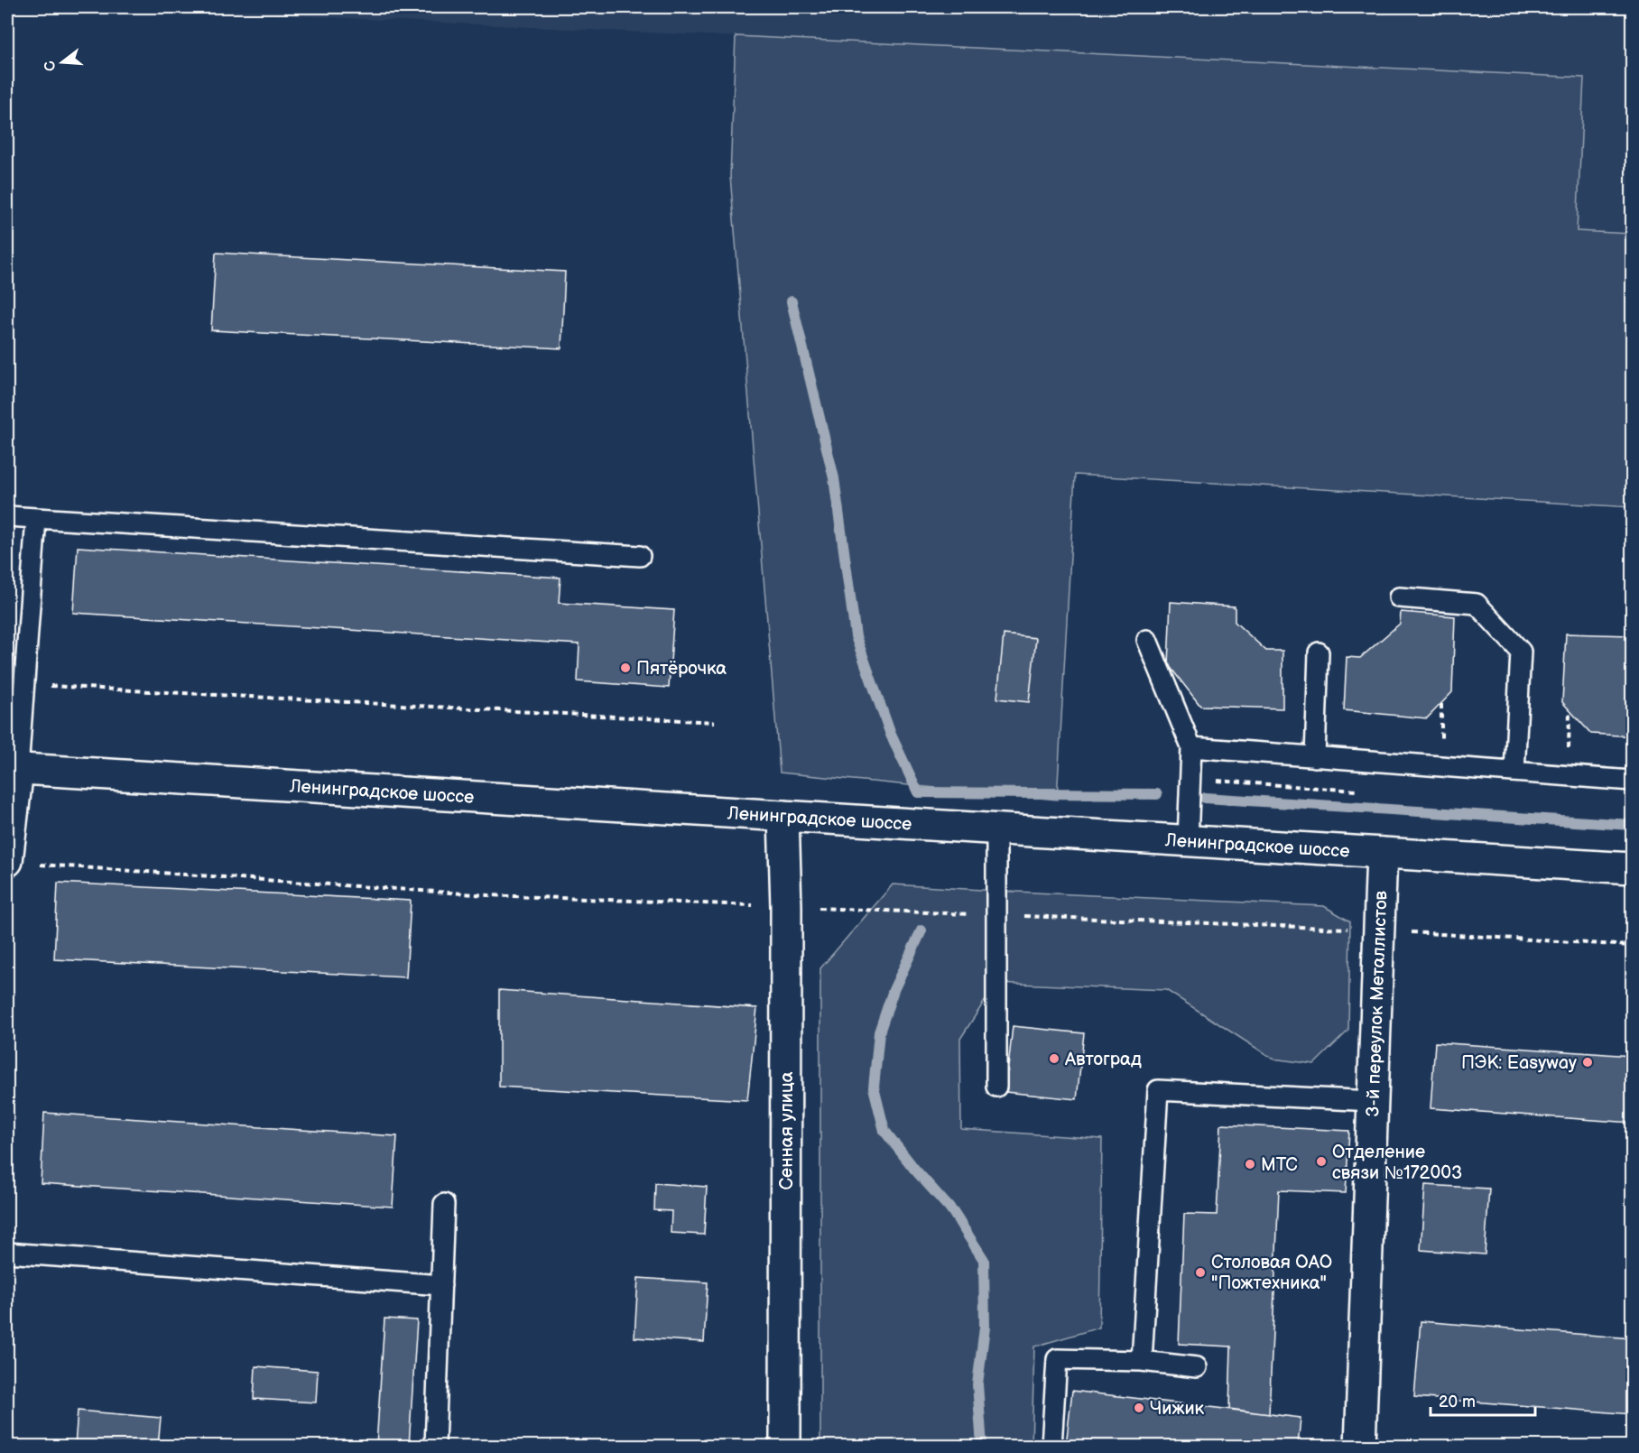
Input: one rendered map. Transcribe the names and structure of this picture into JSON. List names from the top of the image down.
{
  "streets": {
    "main road": ["Ленинградское шоссе", "3-й переулок Металлистов", "Сенная улица"]
  },
  "crossings": [
    ["Ленинградское шоссе", "3-й переулок Металлистов"],
    ["Ленинградское шоссе", "Сенная улица"]
  ],
  "places": [
    "Пятёрочка",
    "Автоград",
    "ПЭК: Easyway",
    "Отделение связи №172003",
    "МТС",
    "Столовая ОАО \"Пожтехника\"",
    "Чижик"
  ],
  "scale_bar": "20 m",
  "north": "left"
}
